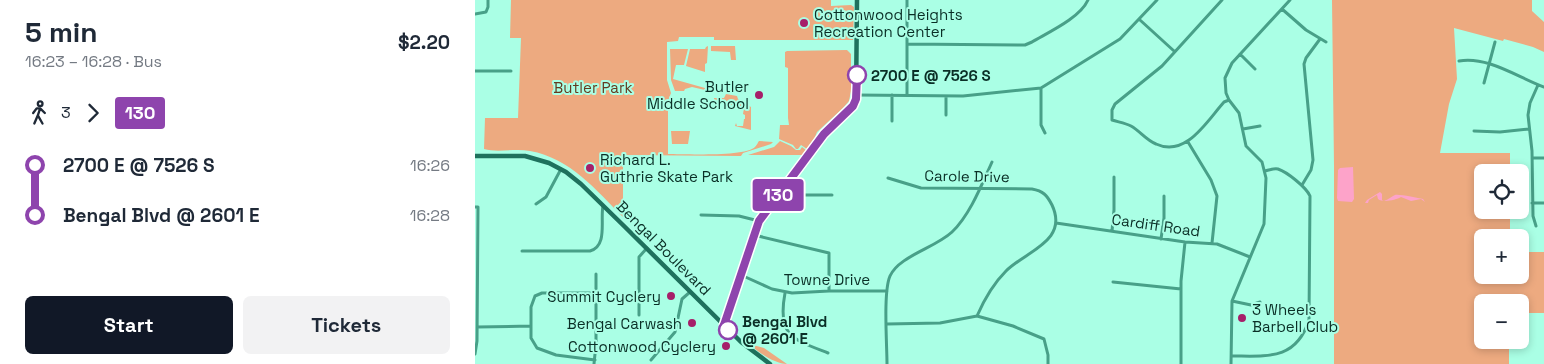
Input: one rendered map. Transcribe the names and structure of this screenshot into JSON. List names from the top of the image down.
{
  "streets": {
    "main road": ["Bengal Boulevard"],
    "street": ["Carole Drive", "Cardiff Road", "Towne Drive"]
  },
  "crossings": [
    ["Carole Drive", "Cardiff Road"]
  ],
  "parks": ["Butler Park"],
  "places": [
    "Cottonwood Heights Recreation Center",
    "2700 E @ 7526 S",
    "Butler Middle School",
    "Richard L. Guthrie Skate Park",
    "Summit Cyclery",
    "3 Wheels Barbell Club",
    "Bengal Carwash",
    "Bengal Blvd @ 2601 E",
    "Cottonwood Cyclery"
  ],
  "lines": ["bus line 130"],
  "page": {
    "heading": ["5 min", "16:23 – 16:28 · Bus", "$2.20"],
    "on_map": "130",
    "legs": ["3", "130"],
    "list": [
      {
        "name": "2700 E @ 7526 S",
        "value": "16:26"
      },
      {
        "name": "Bengal Blvd @ 2601 E",
        "value": "16:28"
      }
    ],
    "map_buttons": ["+", "−"],
    "buttons": ["Start", "Tickets"]
  }
}
